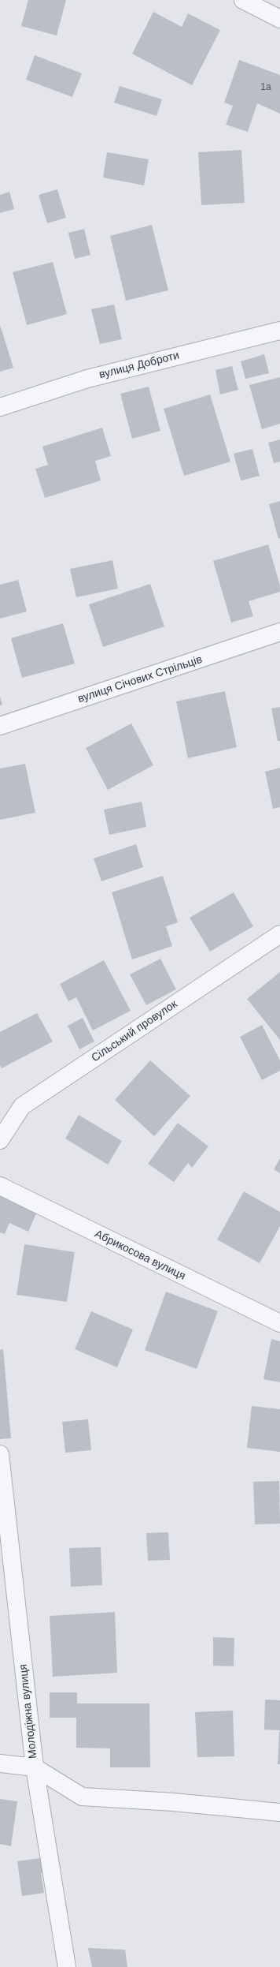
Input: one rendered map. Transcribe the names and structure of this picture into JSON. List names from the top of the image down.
{
  "streets": {
    "street": [
      "вулиця Доброти",
      "вулиця Січових Стрільців",
      "Сільський провулок",
      "Абрикосова вулиця",
      "Молодіжна вулиця"
    ]
  },
  "house_numbers": ["1а"]
}
